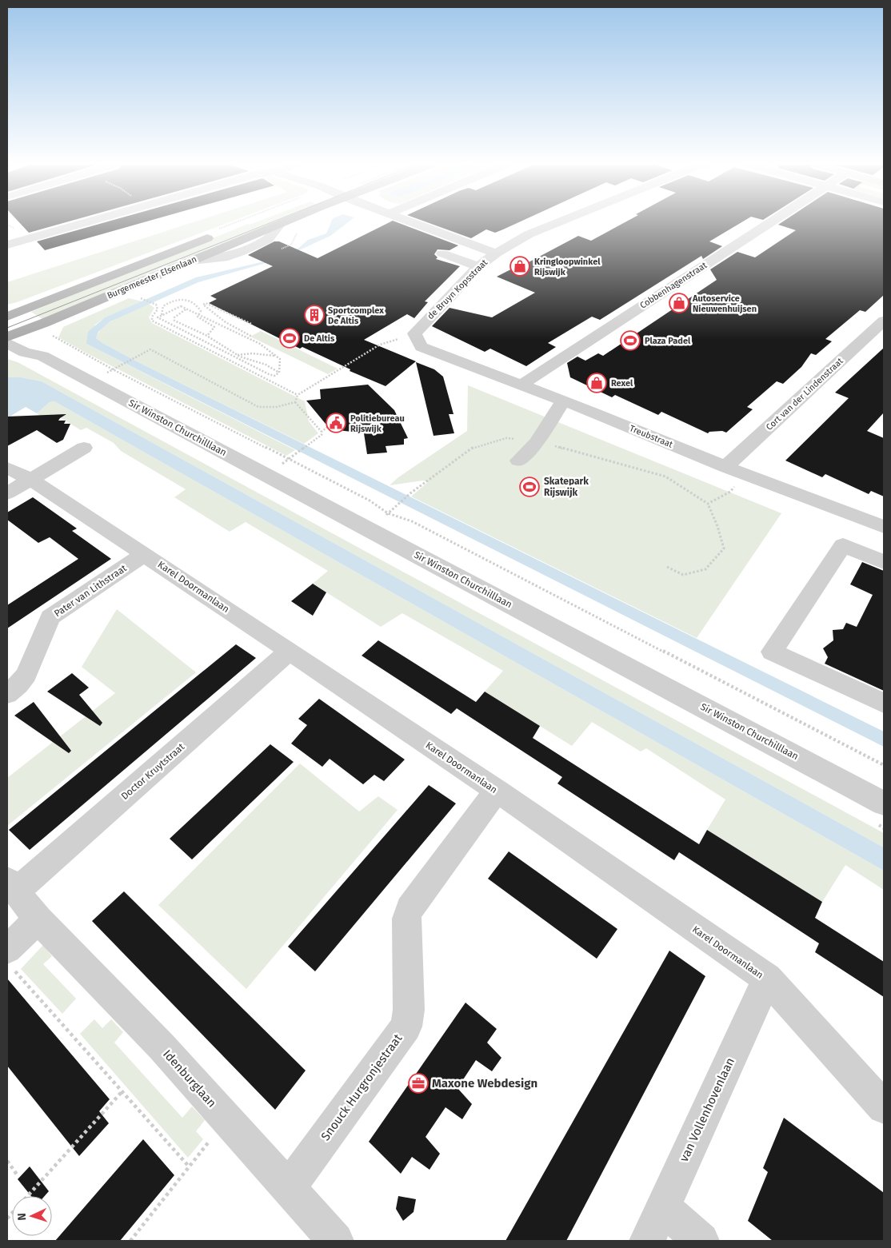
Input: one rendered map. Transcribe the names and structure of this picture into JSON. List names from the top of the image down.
{
  "streets": {
    "main road": ["Burgemeester Elsenlaan"],
    "street": [
      "Cobbenhagenstraat",
      "de Bruyn Kopsstraat",
      "Cort van der Lindenstraat",
      "Sir Winston Churchilllaan",
      "Treubstraat",
      "Karel Doormanlaan",
      "Pater van Lithstraat",
      "Doctor Kruytstraat",
      "Idenburglaan",
      "Snouck Hurgronjestraat",
      "van Vollenhovenlaan"
    ]
  },
  "crossings": [
    ["Burgemeester Elsenlaan", "Sir Winston Churchilllaan"],
    ["Cobbenhagenstraat", "Treubstraat"],
    ["de Bruyn Kopsstraat", "Treubstraat"],
    ["Cort van der Lindenstraat", "Treubstraat"],
    ["Karel Doormanlaan", "Pater van Lithstraat"],
    ["Karel Doormanlaan", "Doctor Kruytstraat"],
    ["Karel Doormanlaan", "Snouck Hurgronjestraat"],
    ["Karel Doormanlaan", "van Vollenhovenlaan"],
    ["Doctor Kruytstraat", "Idenburglaan"],
    ["Idenburglaan", "Snouck Hurgronjestraat"]
  ],
  "places": {
    "shop": ["Kringloopwinkel Rijswijk", "Autoservice Nieuwenhuijsen", "Rexel"],
    "building": ["Sportcomplex De Altis"],
    "sports": ["De Altis", "Plaza Padel", "Skatepark Rijswijk"],
    "public building": ["Politiebureau Rijswijk"],
    "office": ["Maxone Webdesign"]
  },
  "north": "left"
}
